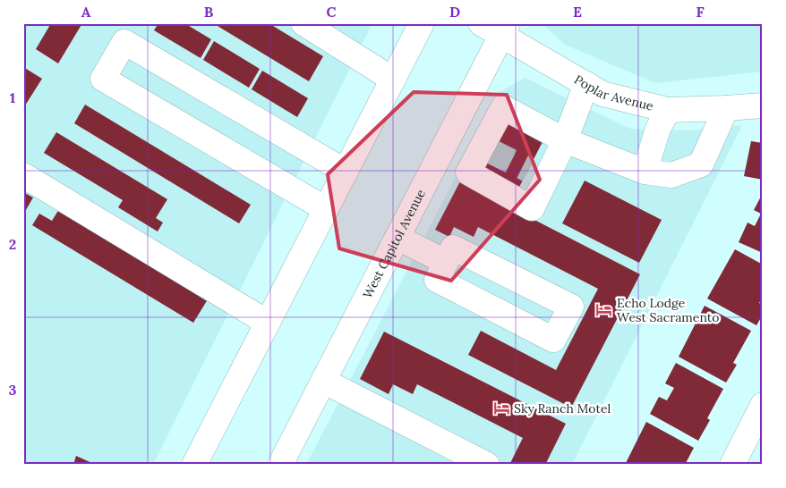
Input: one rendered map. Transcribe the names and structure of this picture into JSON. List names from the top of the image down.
{
  "streets": {
    "main road": ["Poplar Avenue", "West Capitol Avenue"]
  },
  "crossings": [
    ["Poplar Avenue", "West Capitol Avenue"]
  ],
  "places": {
    "hotel": ["Echo Lodge West Sacramento", "Sky Ranch Motel"]
  },
  "grid": {
    "columns": [
      "A",
      "B",
      "C",
      "D",
      "E",
      "F"
    ],
    "rows": ["1", "2", "3"]
  }
}
